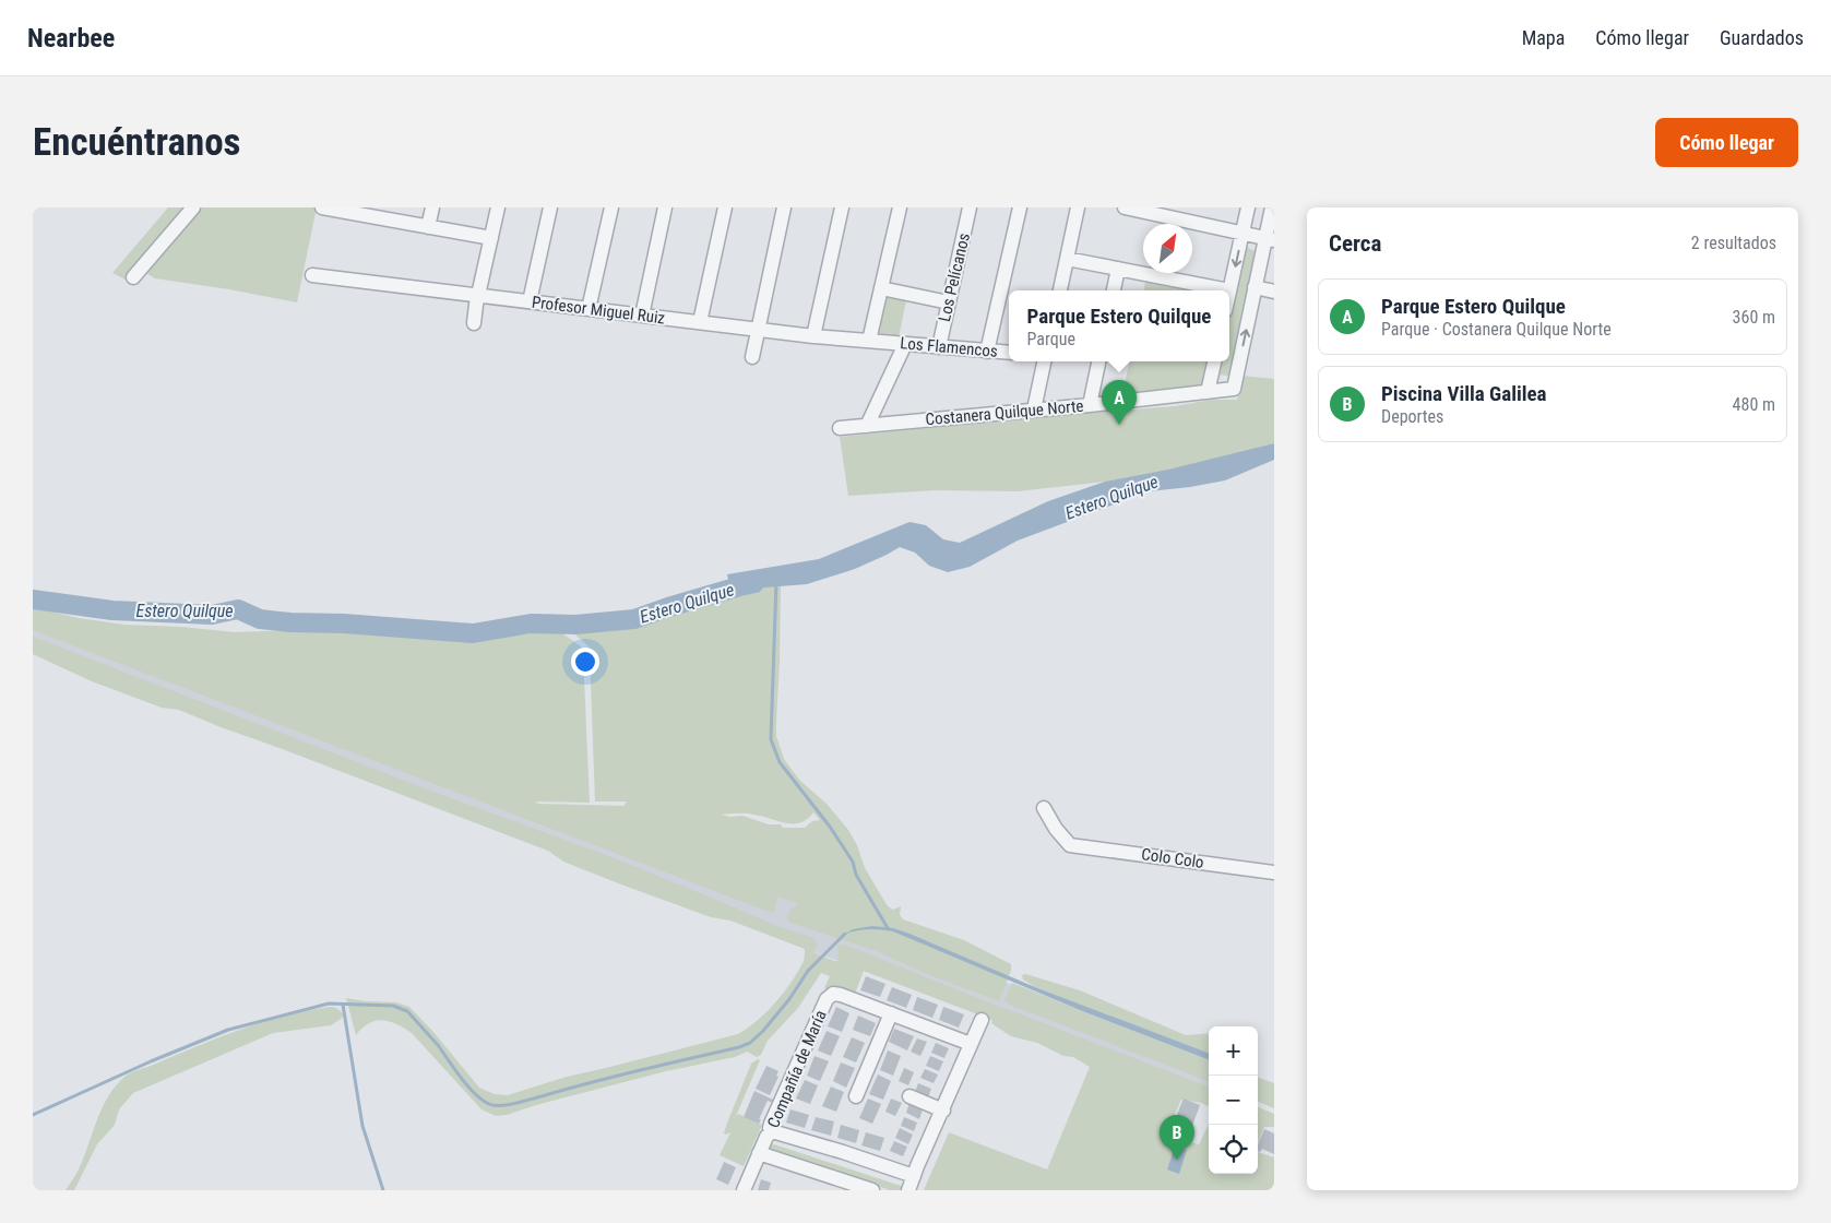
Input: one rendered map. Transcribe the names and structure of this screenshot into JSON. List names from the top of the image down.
{
  "streets": {
    "street": [
      "Los Pelícanos",
      "Profesor Miguel Ruiz",
      "Los Flamencos",
      "Costanera Quilque Norte",
      "Colo Colo",
      "Compañía de María"
    ]
  },
  "crossings": [
    ["Los Pelícanos", "Los Flamencos"],
    ["Profesor Miguel Ruiz", "Los Flamencos"]
  ],
  "water": ["Estero Quilque"],
  "north": "top right",
  "page": {
    "header": "Nearbee",
    "nav": ["Mapa", "Cómo llegar", "Guardados"],
    "buttons": "Cómo llegar",
    "title": "Encuéntranos",
    "heading": ["Cerca", "2 resultados"],
    "list": [
      {
        "mark": "A",
        "name": "Parque Estero Quilque",
        "note": "Parque · Costanera Quilque Norte",
        "value": "360 m"
      },
      {
        "mark": "B",
        "name": "Piscina Villa Galilea",
        "note": "Deportes",
        "value": "480 m"
      }
    ],
    "popup": ["Parque Estero Quilque", "Parque"],
    "pins": ["A", "B"],
    "map_buttons": ["+", "−"]
  }
}
